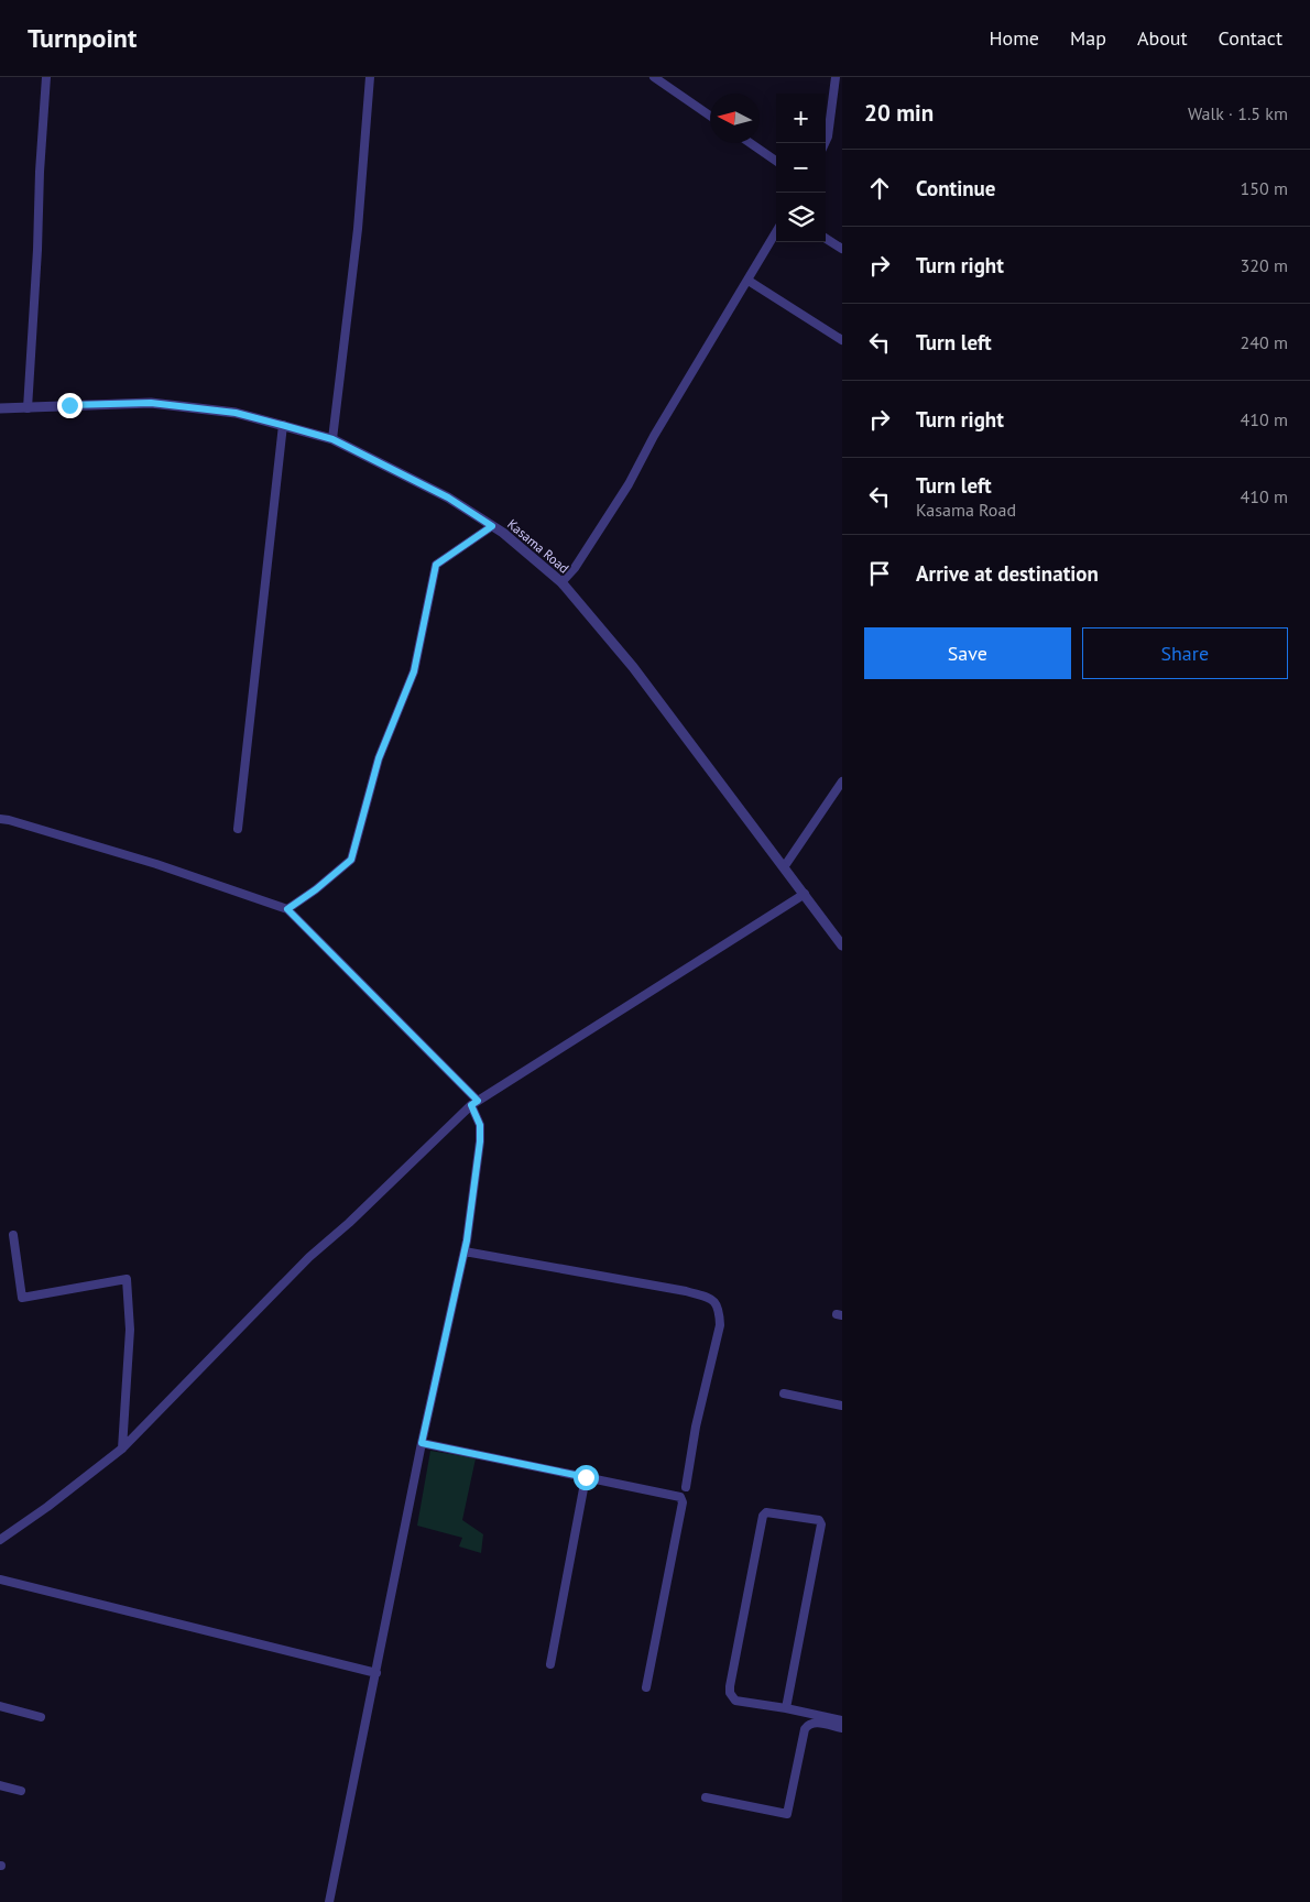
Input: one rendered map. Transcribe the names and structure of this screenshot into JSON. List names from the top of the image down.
{
  "streets": {
    "street": ["Kasama Road"]
  },
  "north": "left",
  "page": {
    "header": "Turnpoint",
    "nav": [
      "Home",
      "Map",
      "About",
      "Contact"
    ],
    "heading": ["20 min", "Walk · 1.5 km"],
    "map_buttons": ["+", "−"],
    "list": [
      ["Continue", "150 m"],
      ["Turn right", "320 m"],
      ["Turn left", "240 m"],
      ["Turn right", "410 m"],
      ["Turn left", "Kasama Road", "410 m"],
      "Arrive at destination"
    ],
    "buttons": ["Save", "Share"]
  }
}
